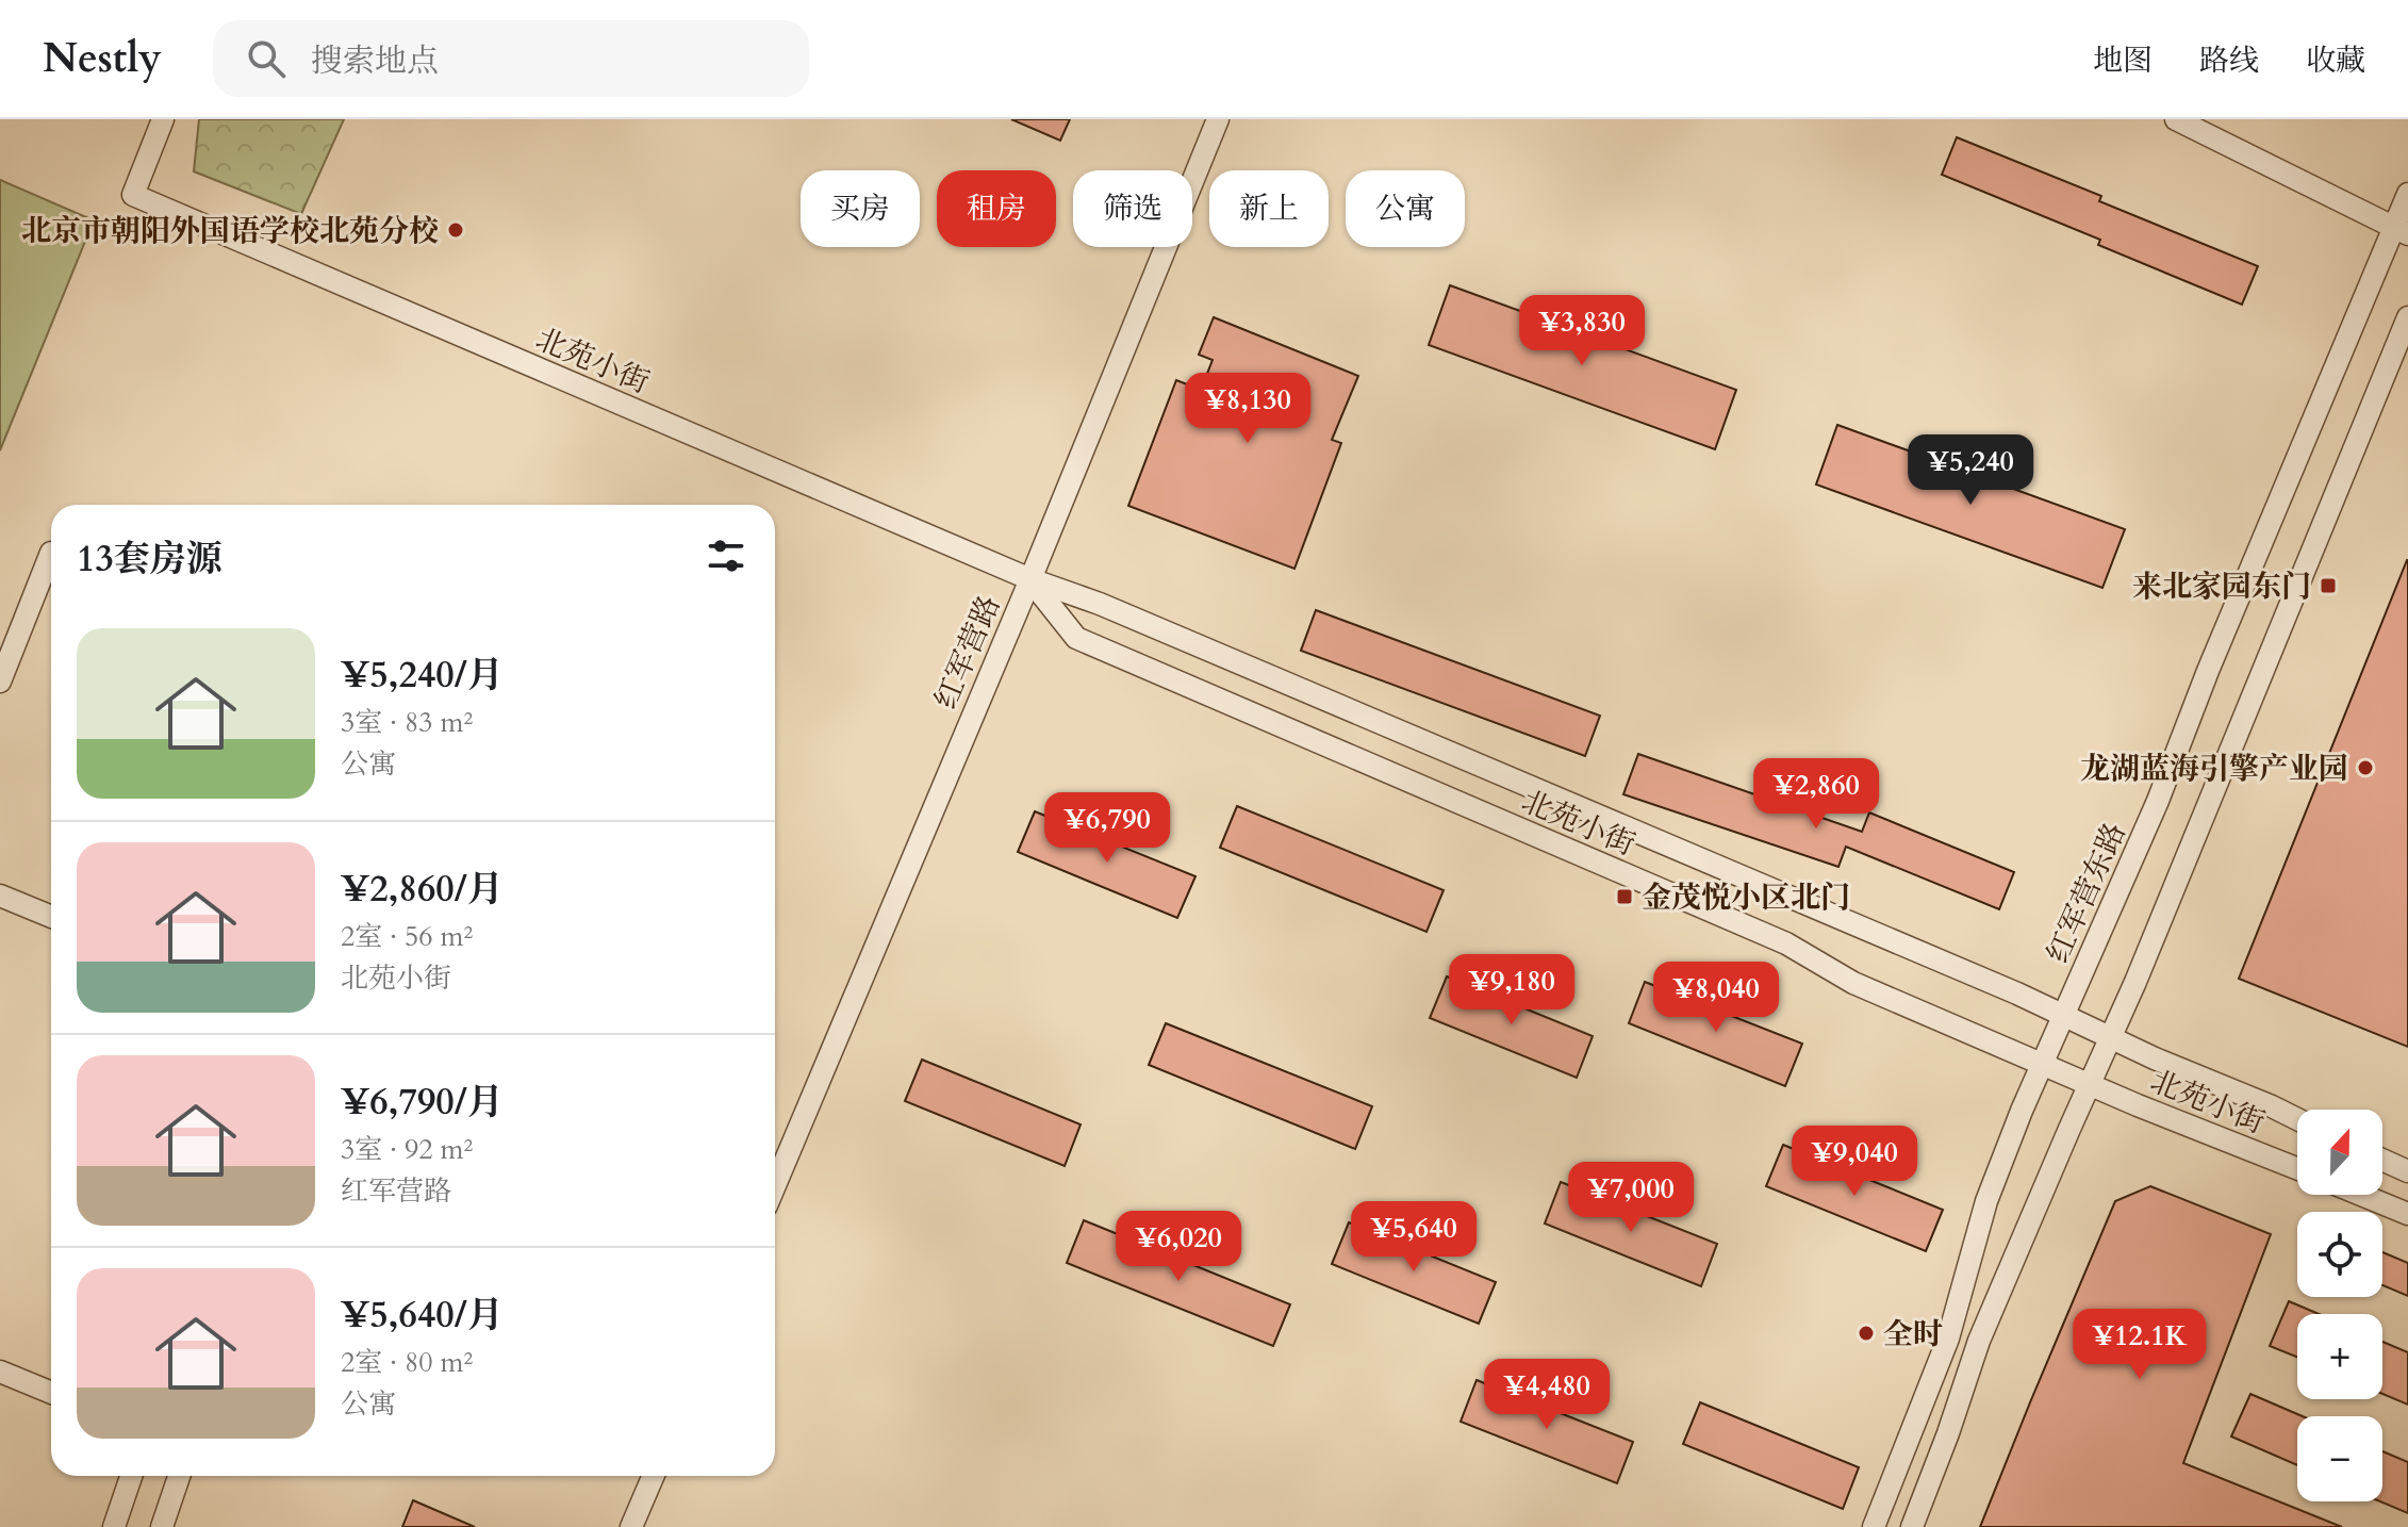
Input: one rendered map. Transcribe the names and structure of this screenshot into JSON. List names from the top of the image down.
{
  "streets": {
    "street": ["北苑小街", "红军营路", "红军营东路"]
  },
  "crossings": [
    ["北苑小街", "红军营路"],
    ["北苑小街", "红军营东路"]
  ],
  "places": {
    "other": ["北京市朝阳外国语学校北苑分校", "龙湖蓝海引擎产业园", "全时"],
    "transit": ["来北家园东门", "金茂悦小区北门"]
  },
  "north": "top",
  "page": {
    "header": "Nestly",
    "search": "搜索地点",
    "nav": ["地图", "路线", "收藏"],
    "chip": [
      "买房",
      "租房",
      "筛选",
      "新上",
      "公寓"
    ],
    "price": [
      "¥3,830",
      "¥8,130",
      "¥5,240",
      "¥2,860",
      "¥6,790",
      "¥9,180",
      "¥8,040",
      "¥9,040",
      "¥7,000",
      "¥5,640",
      "¥6,020",
      "¥12.1K",
      "¥4,480"
    ],
    "heading": "13套房源",
    "list": [
      {
        "name": "¥5,240/月",
        "note": "3室 · 83 m² · 公寓"
      },
      {
        "name": "¥2,860/月",
        "note": "2室 · 56 m² · 北苑小街"
      },
      {
        "name": "¥6,790/月",
        "note": "3室 · 92 m² · 红军营路"
      },
      {
        "name": "¥5,640/月",
        "note": "2室 · 80 m² · 公寓"
      }
    ],
    "map_buttons": ["+", "−"]
  }
}
